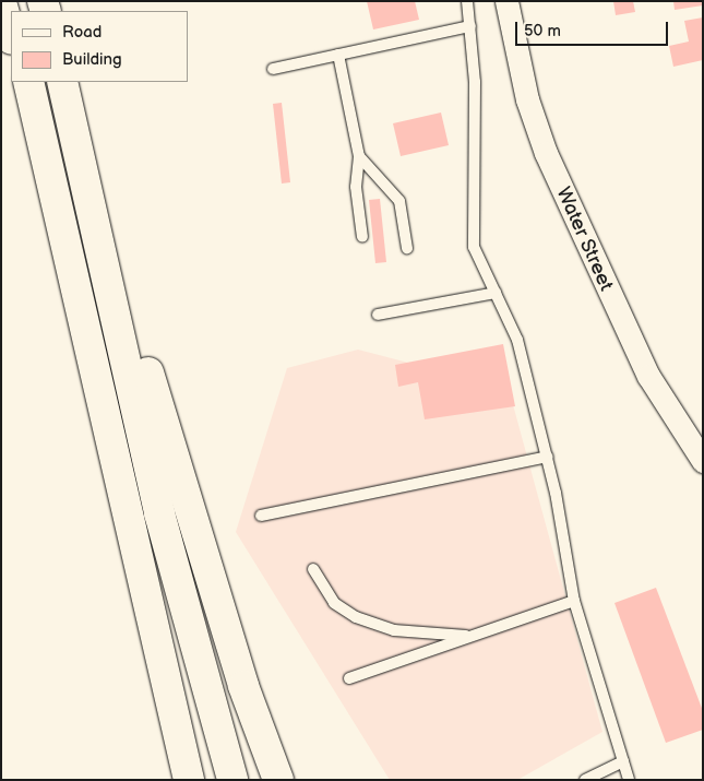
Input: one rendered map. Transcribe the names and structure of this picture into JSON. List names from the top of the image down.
{
  "streets": {
    "street": ["Water Street"]
  },
  "legend": ["Road", "Building"],
  "scale_bar": "50 m"
}
